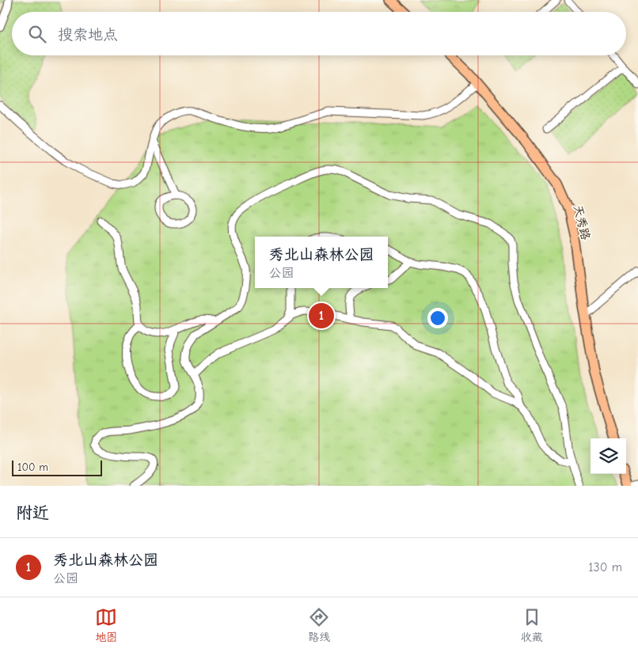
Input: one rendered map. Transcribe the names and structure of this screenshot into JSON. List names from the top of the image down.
{
  "streets": {
    "main road": ["天秀路"]
  },
  "scale_bar": "100 m",
  "page": {
    "search": "搜索地点",
    "popup": ["秀北山森林公园", "公园"],
    "pins": "1",
    "scale": "100 m",
    "heading": "附近",
    "list": [
      {
        "mark": "1",
        "name": "秀北山森林公园",
        "note": "公园",
        "value": "130 m"
      }
    ],
    "nav": ["地图", "路线", "收藏"]
  }
}
